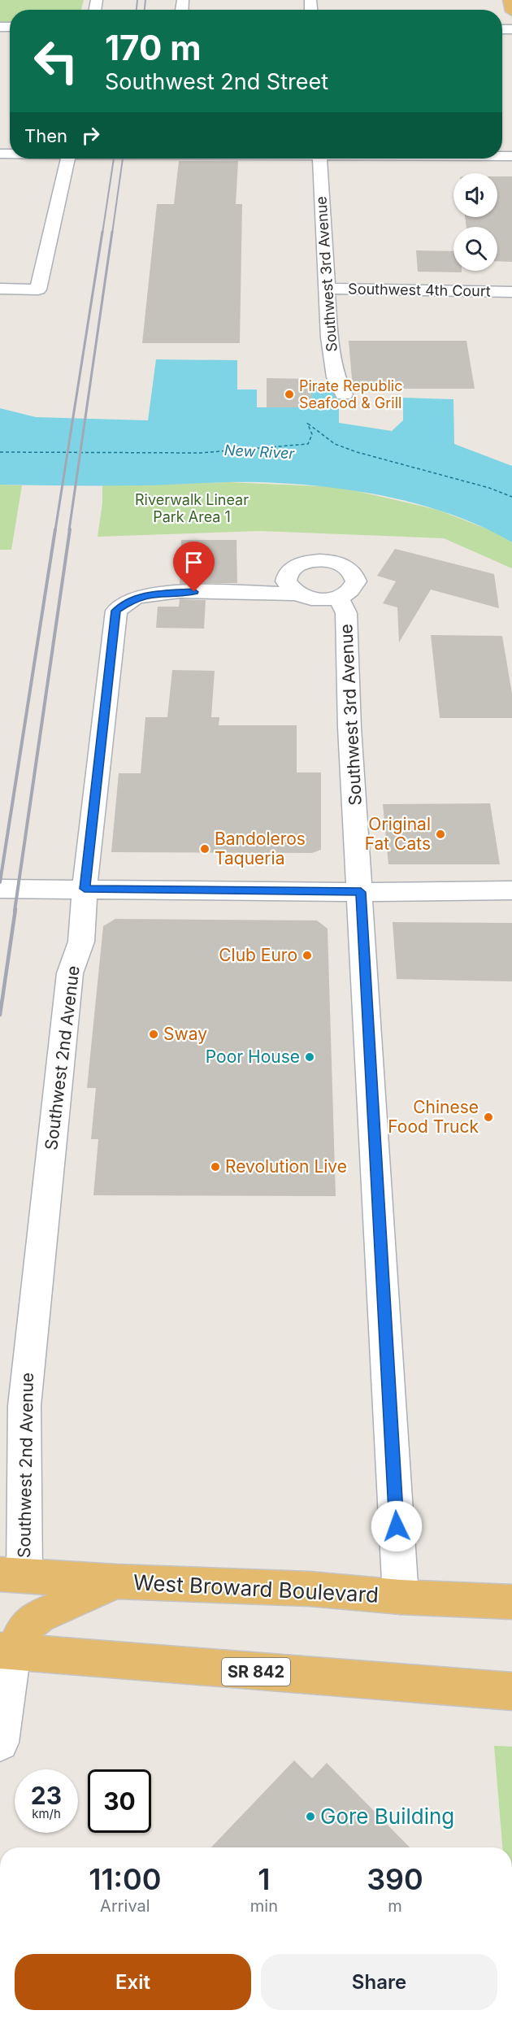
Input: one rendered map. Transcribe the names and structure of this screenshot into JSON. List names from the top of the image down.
{
  "streets": {
    "main road": ["West Broward Boulevard", "SR 842"],
    "street": ["Southwest 3rd Avenue", "Southwest 4th Court", "Southwest 2nd Avenue"]
  },
  "crossings": [
    ["Southwest 3rd Avenue", "Southwest 4th Court"],
    ["Southwest 3rd Avenue", "West Broward Boulevard"],
    ["Southwest 2nd Avenue", "West Broward Boulevard"]
  ],
  "water": ["New River"],
  "parks": ["Riverwalk Linear Park Area 1"],
  "places": [
    "Pirate Republic Seafood & Grill",
    "Original Fat Cats",
    "Bandoleros Taqueria",
    "Club Euro",
    "Sway",
    "Poor House",
    "Chinese Food Truck",
    "Revolution Live",
    "Gore Building"
  ],
  "page": {
    "turn": ["170 m", "Southwest 2nd Street"],
    "then": "Then",
    "speed": "23 km/h",
    "limit": "30",
    "eta": [
      "11:00",
      "Arrival",
      "1",
      "min",
      "390",
      "m"
    ],
    "buttons": ["Exit", "Share"]
  }
}
